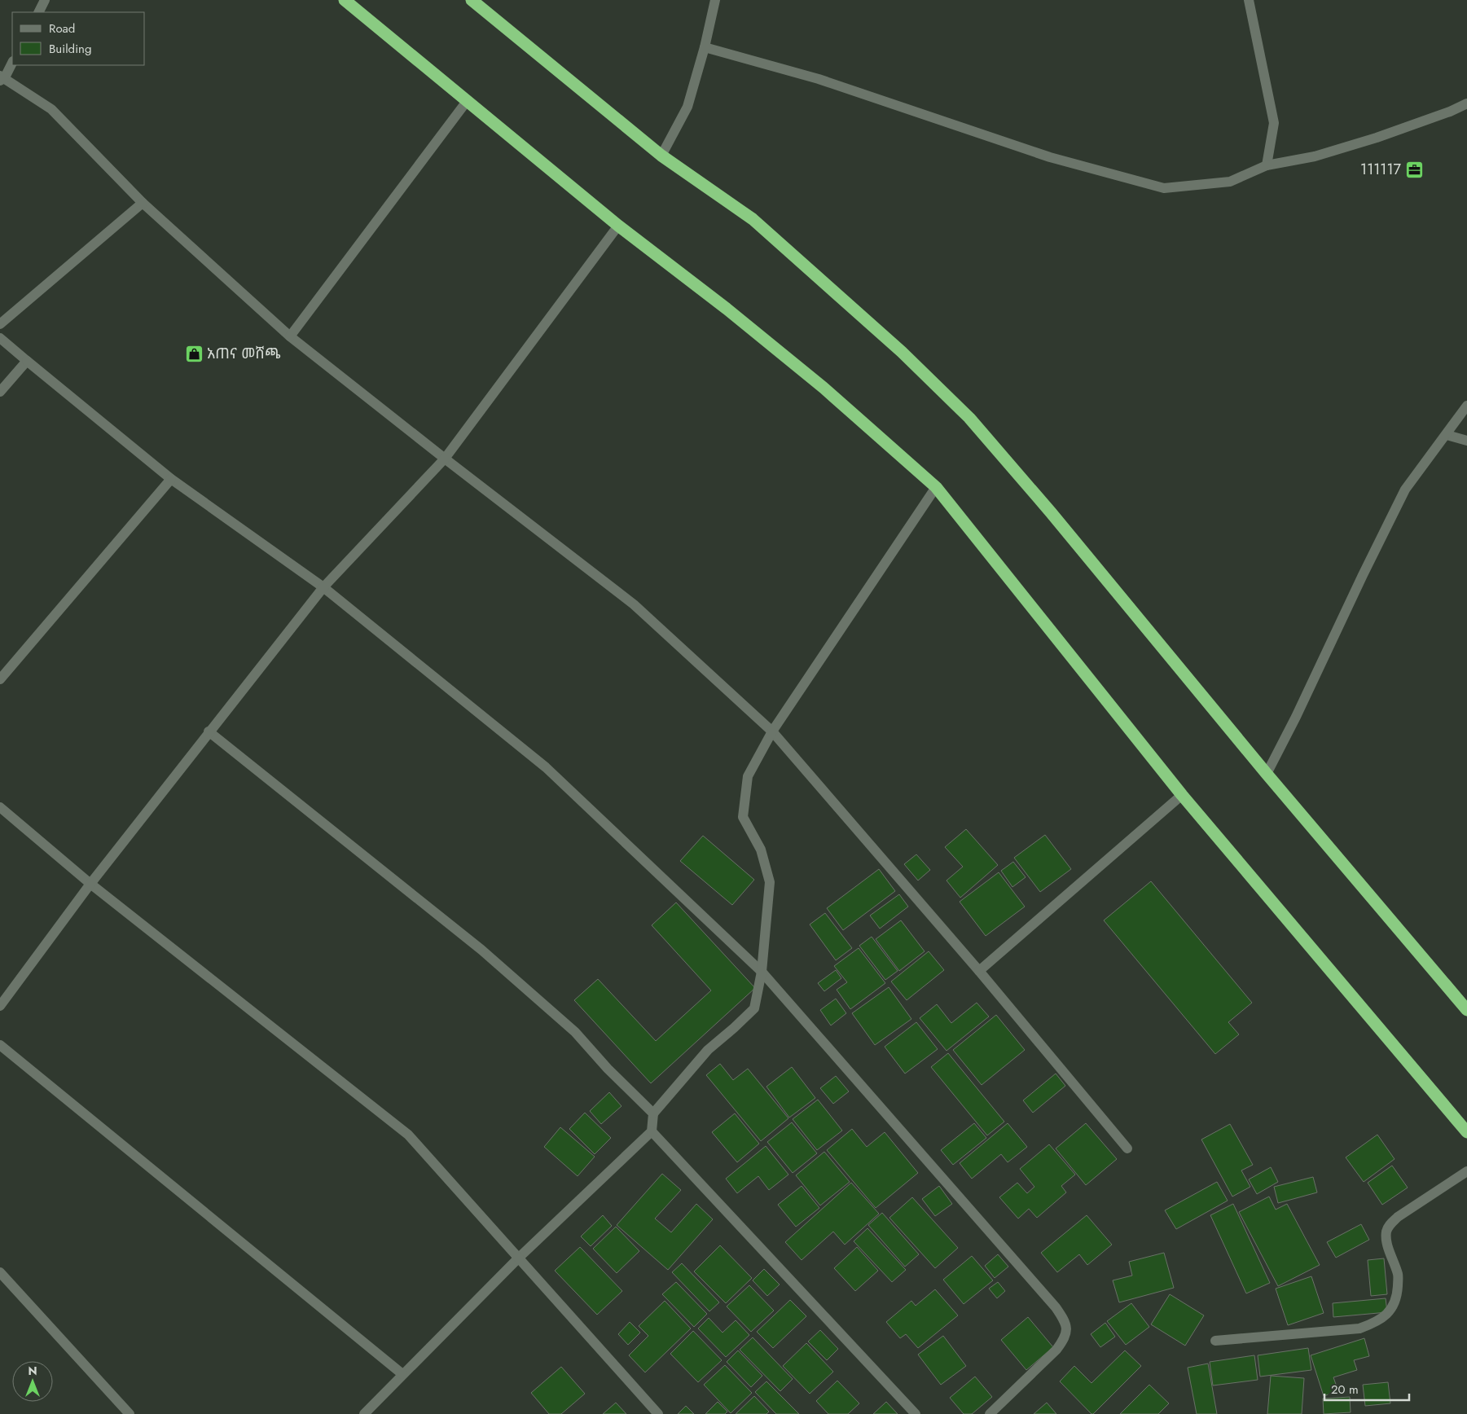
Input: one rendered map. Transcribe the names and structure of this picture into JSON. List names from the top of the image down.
{
  "places": {
    "office": ["111117"],
    "shop": ["አጠና መሸጫ"]
  },
  "legend": ["Road", "Building"],
  "scale_bar": "20 m",
  "north": "top"
}
